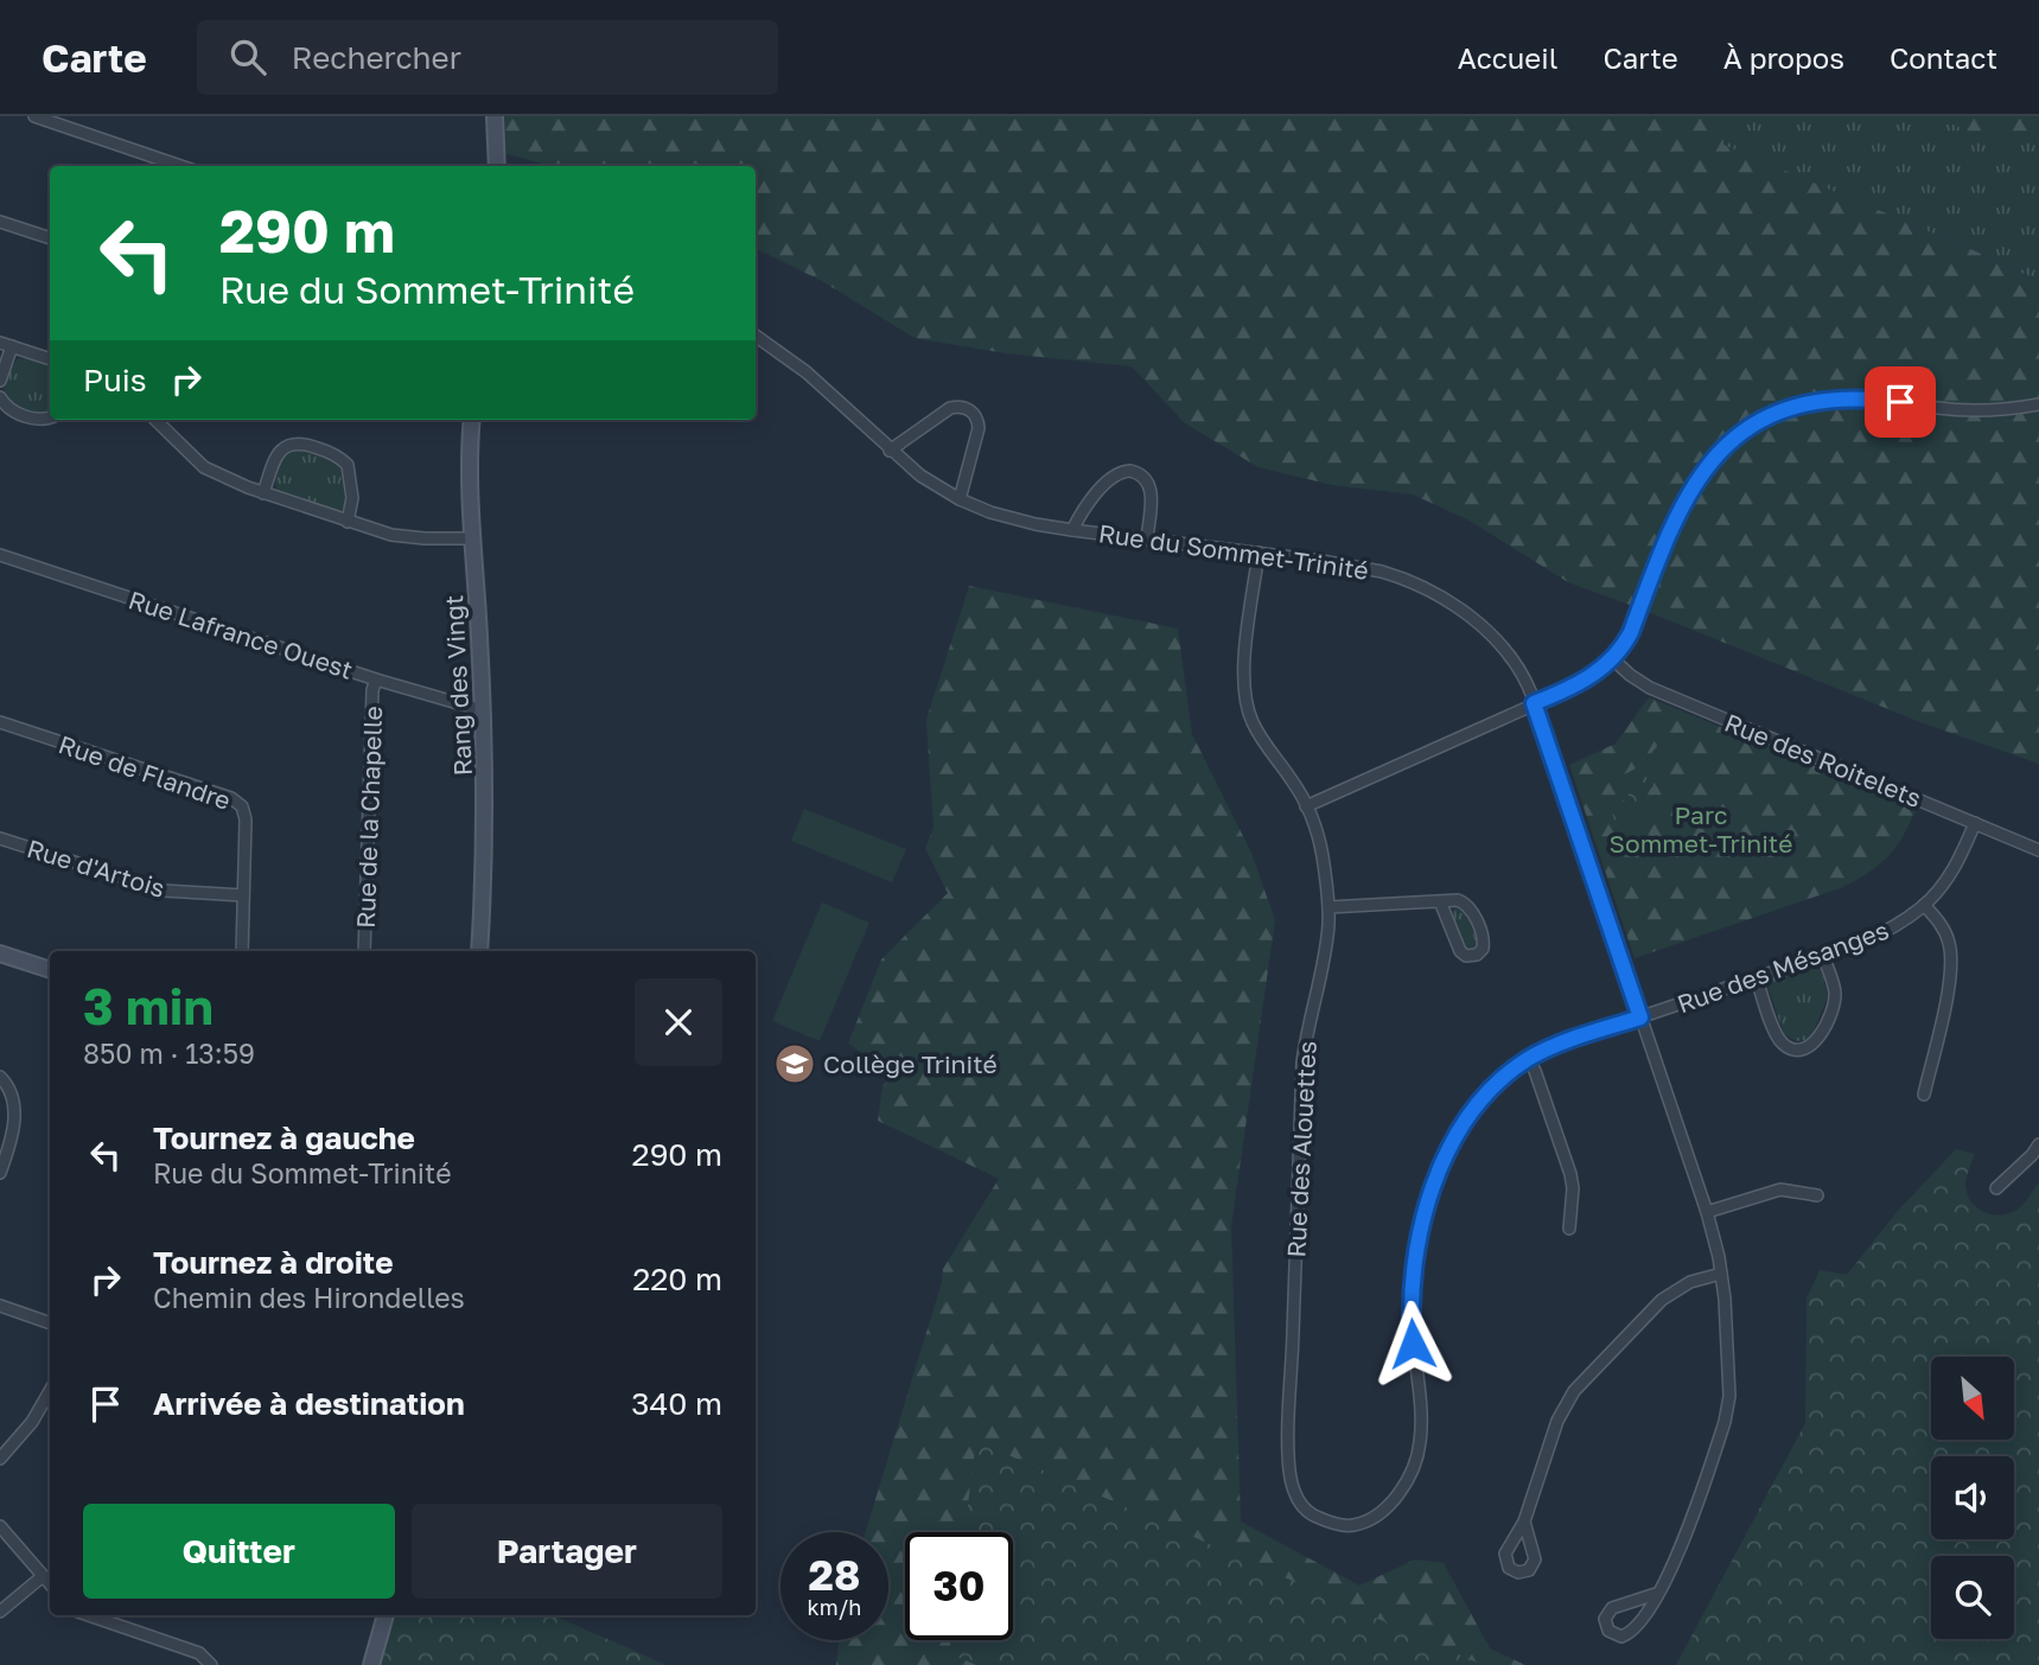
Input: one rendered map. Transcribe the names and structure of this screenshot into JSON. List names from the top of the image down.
{
  "streets": {
    "street": [
      "Rue du Sommet-Trinité",
      "Rue Lafrance Ouest",
      "Rang des Vingt",
      "Rue des Roitelets",
      "Rue de Flandre",
      "Rue de la Chapelle",
      "Rue d'Artois",
      "Rue des Mésanges",
      "Rue des Alouettes"
    ]
  },
  "crossings": [
    ["Rue du Sommet-Trinité", "Rue des Mésanges"],
    ["Rue du Sommet-Trinité", "Rue des Alouettes"],
    ["Rue Lafrance Ouest", "Rang des Vingt"],
    ["Rue Lafrance Ouest", "Rue de la Chapelle"],
    ["Rue des Roitelets", "Rue des Mésanges"],
    ["Rue de Flandre", "Rue d'Artois"],
    ["Rue des Mésanges", "Rue des Alouettes"]
  ],
  "parks": ["Parc Sommet-Trinité"],
  "places": {
    "school or university": ["Collège Trinité"]
  },
  "north": "bottom right",
  "page": {
    "header": "Carte",
    "search": "Rechercher",
    "nav": [
      "Accueil",
      "Carte",
      "À propos",
      "Contact"
    ],
    "turn": ["290 m", "Rue du Sommet-Trinité"],
    "then": "Puis",
    "heading": ["3 min", "850 m · 13:59"],
    "list": [
      {
        "name": "Tournez à gauche",
        "note": "Rue du Sommet-Trinité",
        "value": "290 m"
      },
      {
        "name": "Tournez à droite",
        "note": "Chemin des Hirondelles",
        "value": "220 m"
      },
      {
        "name": "Arrivée à destination",
        "value": "340 m"
      }
    ],
    "buttons": ["Quitter", "Partager"],
    "speed": "28 km/h",
    "limit": "30"
  }
}
